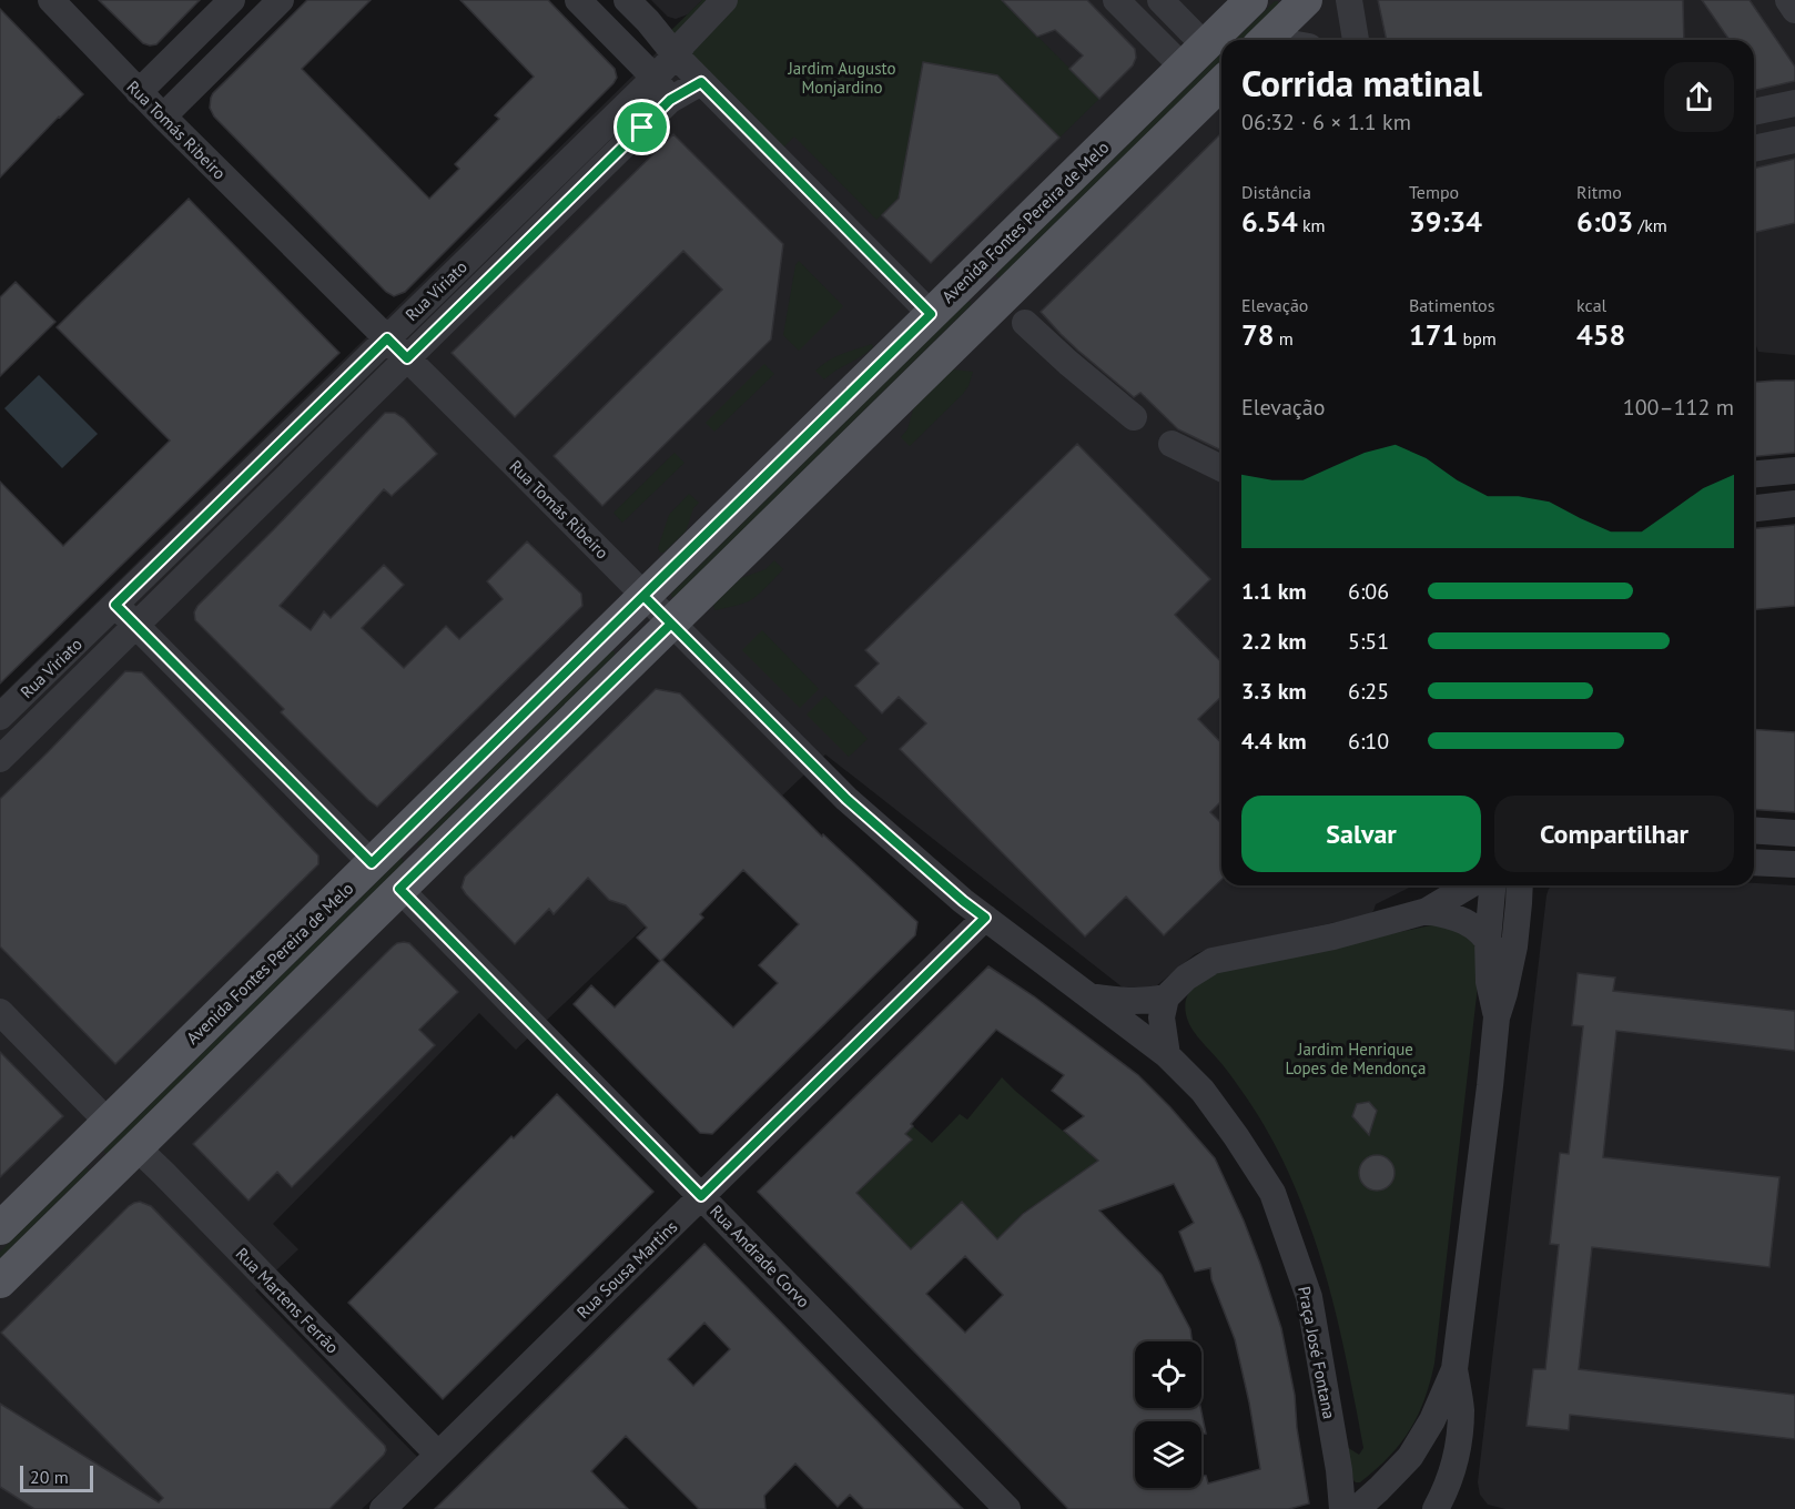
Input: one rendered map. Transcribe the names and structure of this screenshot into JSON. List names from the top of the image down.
{
  "streets": {
    "main road": ["Avenida Fontes Pereira de Melo"],
    "street": [
      "Rua Tomás Ribeiro",
      "Rua Viriato",
      "Rua Andrade Corvo",
      "Rua Sousa Martins",
      "Rua Martens Ferrão",
      "Praça José Fontana"
    ]
  },
  "crossings": [
    ["Rua Tomás Ribeiro", "Avenida Fontes Pereira de Melo"],
    ["Rua Tomás Ribeiro", "Rua Viriato"],
    ["Rua Tomás Ribeiro", "Rua Sousa Martins"],
    ["Rua Tomás Ribeiro", "Praça José Fontana"],
    ["Rua Andrade Corvo", "Rua Sousa Martins"],
    ["Rua Sousa Martins", "Rua Martens Ferrão"]
  ],
  "parks": ["Jardim Augusto Monjardino", "Jardim Henrique Lopes de Mendonça"],
  "scale_bar": "20 m",
  "page": {
    "heading": ["Corrida matinal", "06:32 · 6 × 1.1 km"],
    "stats": [
      ["Distância", "6.54 km"],
      ["Tempo", "39:34"],
      ["Ritmo", "6:03 /km"],
      ["Elevação", "78 m"],
      ["Batimentos", "171 bpm"],
      ["kcal", "458"]
    ],
    "chart": ["Elevação", "100–112 m"],
    "list": [
      {
        "name": "1.1 km",
        "note": "6:06"
      },
      {
        "name": "2.2 km",
        "note": "5:51"
      },
      {
        "name": "3.3 km",
        "note": "6:25"
      },
      {
        "name": "4.4 km",
        "note": "6:10"
      }
    ],
    "buttons": ["Salvar", "Compartilhar"],
    "scale": "20 m"
  }
}
